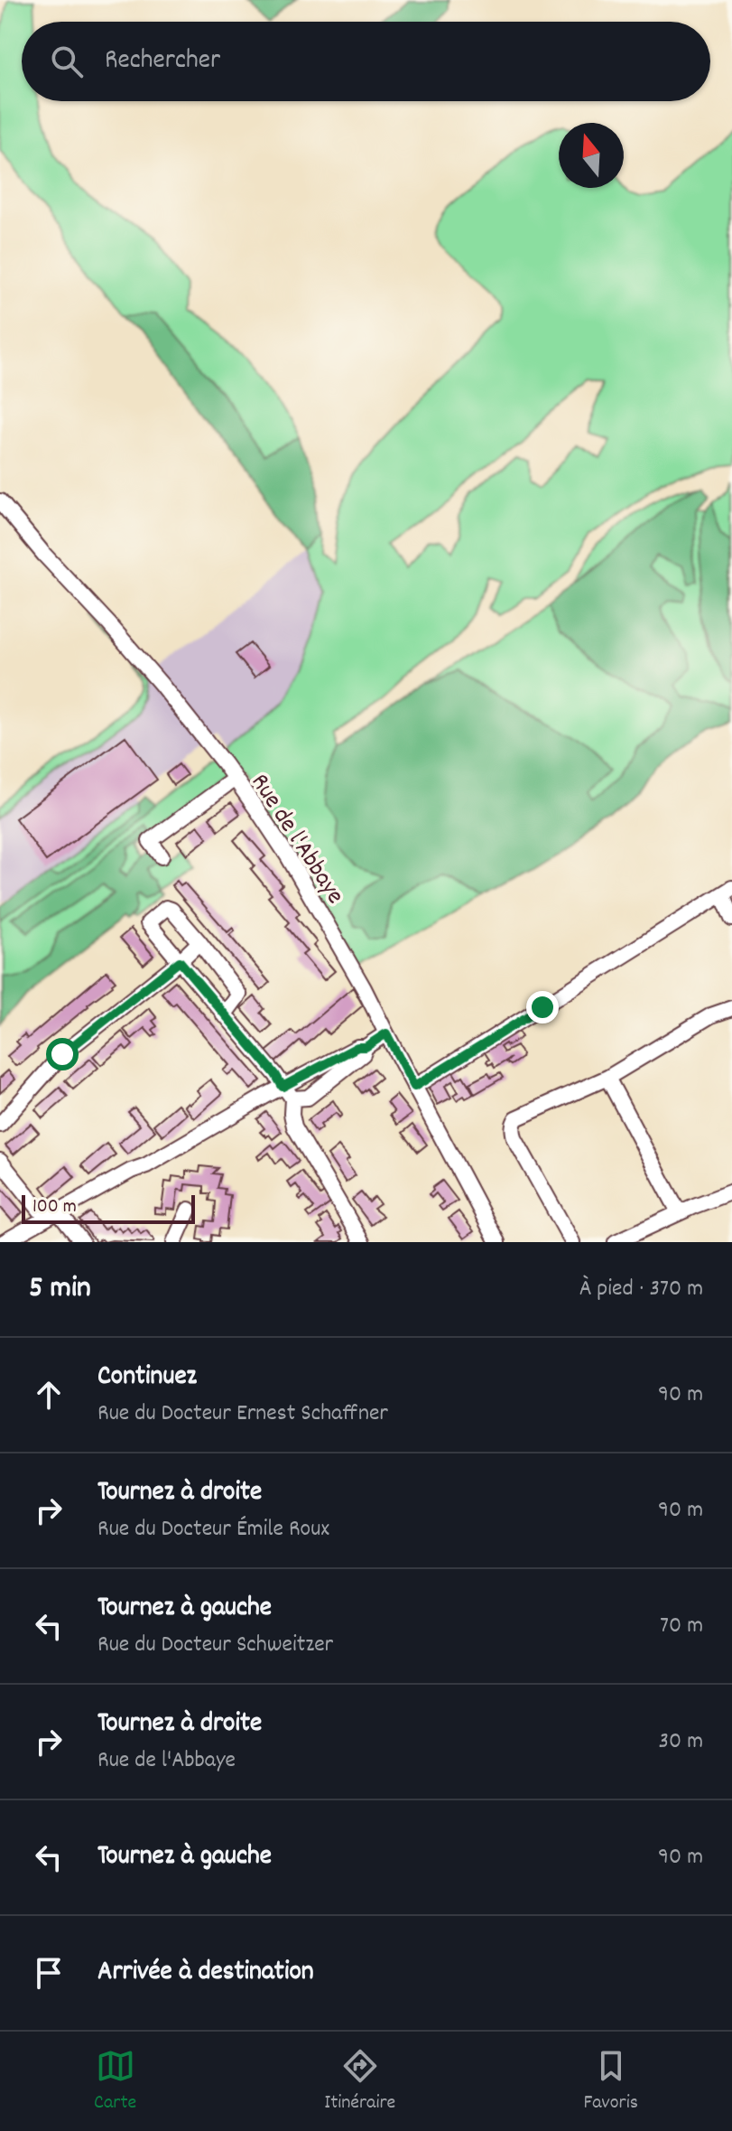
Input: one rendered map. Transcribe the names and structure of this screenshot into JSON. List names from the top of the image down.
{
  "streets": {
    "street": ["Rue de l'Abbaye"]
  },
  "scale_bar": "100 m",
  "north": "top",
  "page": {
    "search": "Rechercher",
    "scale": "100 m",
    "heading": ["5 min", "À pied · 370 m"],
    "list": [
      ["Continuez", "Rue du Docteur Ernest Schaffner", "90 m"],
      ["Tournez à droite", "Rue du Docteur Émile Roux", "90 m"],
      ["Tournez à gauche", "Rue du Docteur Schweitzer", "70 m"],
      ["Tournez à droite", "Rue de l'Abbaye", "30 m"],
      ["Tournez à gauche", "90 m"],
      "Arrivée à destination"
    ],
    "nav": ["Carte", "Itinéraire", "Favoris"]
  }
}
